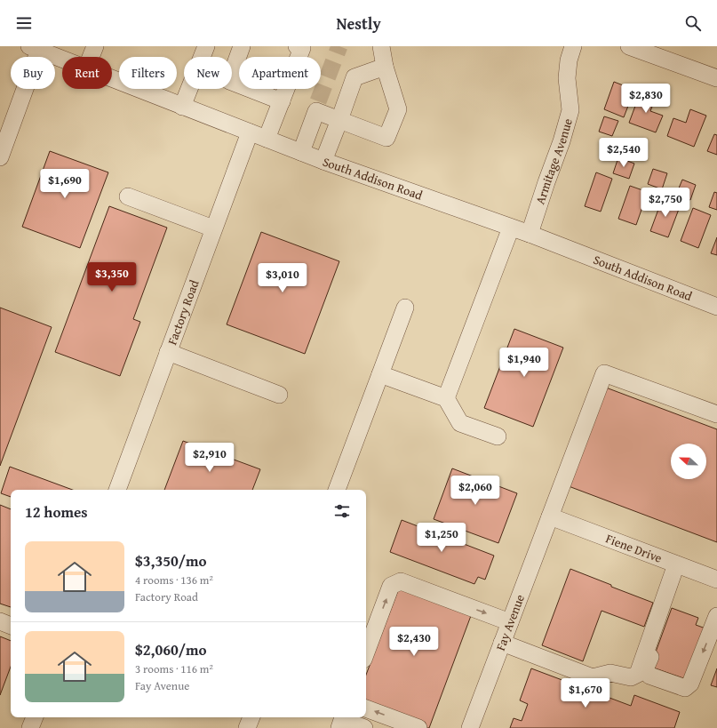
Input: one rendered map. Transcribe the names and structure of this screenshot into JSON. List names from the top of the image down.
{
  "streets": {
    "street": [
      "Armitage Avenue",
      "South Addison Road",
      "Factory Road",
      "Fiene Drive",
      "Fay Avenue"
    ]
  },
  "crossings": [
    ["Armitage Avenue", "South Addison Road"],
    ["South Addison Road", "Factory Road"],
    ["Fiene Drive", "Fay Avenue"]
  ],
  "north": "left",
  "page": {
    "header": "Nestly",
    "chip": [
      "Buy",
      "Rent",
      "Filters",
      "New",
      "Apartment"
    ],
    "price": [
      "$2,830",
      "$2,540",
      "$1,690",
      "$2,750",
      "$3,350",
      "$3,010",
      "$1,940",
      "$2,910",
      "$2,060",
      "$1,250",
      "$2,430",
      "$1,670"
    ],
    "heading": "12 homes",
    "list": [
      {
        "name": "$3,350/mo",
        "note": "4 rooms · 136 m² · Factory Road"
      },
      {
        "name": "$2,060/mo",
        "note": "3 rooms · 116 m² · Fay Avenue"
      }
    ]
  }
}
